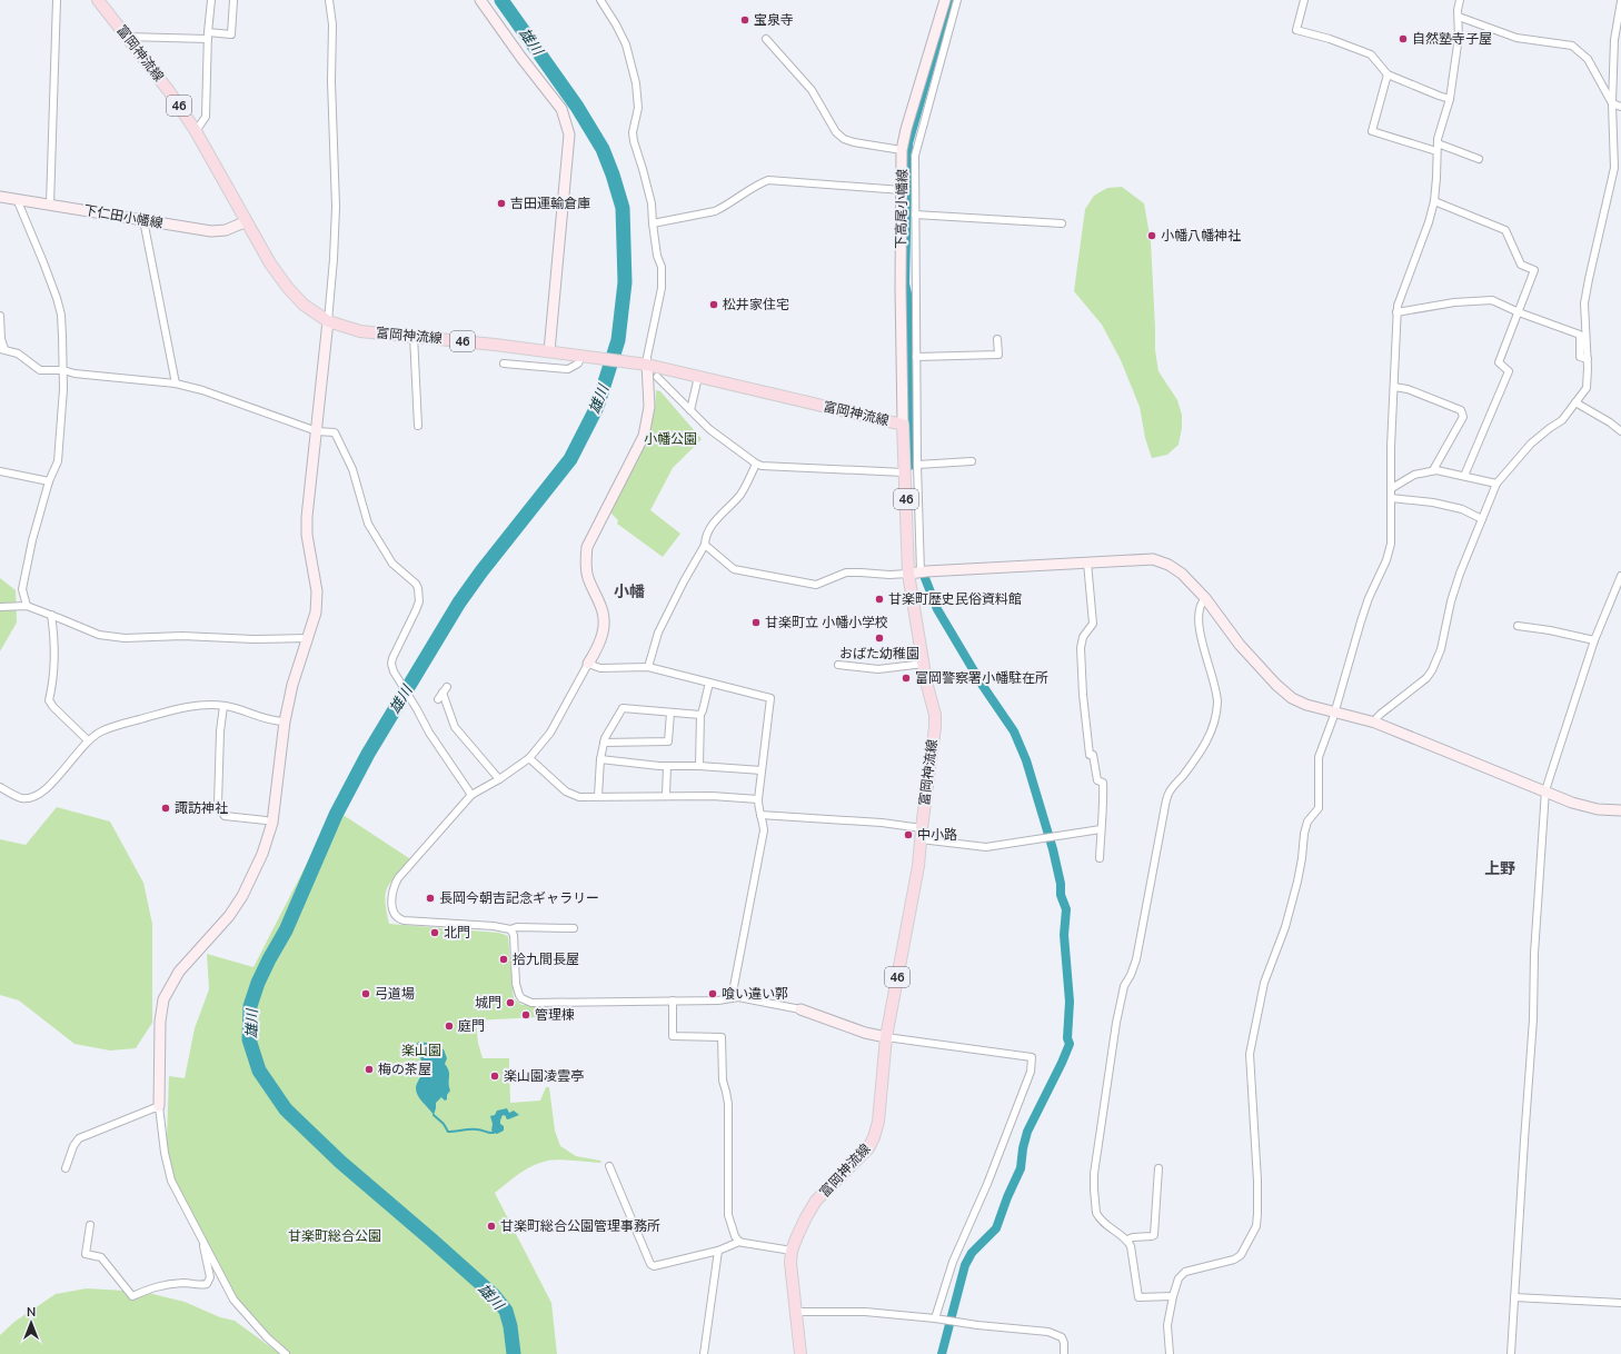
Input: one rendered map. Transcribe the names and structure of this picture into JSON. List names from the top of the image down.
{
  "streets": {
    "main road": ["富岡神流線", "46"],
    "street": ["下高尾小幡線", "下仁田小幡線"]
  },
  "crossings": [
    ["富岡神流線", "下高尾小幡線"],
    ["富岡神流線", "下仁田小幡線"]
  ],
  "districts": ["小幡", "上野"],
  "water": ["雄川"],
  "parks": ["小幡公園", "楽山園", "甘楽町総合公園"],
  "places": [
    "宝泉寺",
    "自然塾寺子屋",
    "吉田運輸倉庫",
    "小幡八幡神社",
    "松井家住宅",
    "甘楽町歴史民俗資料館",
    "甘楽町立 小幡小学校",
    "おばた幼稚園",
    "富岡警察署小幡駐在所",
    "諏訪神社",
    "中小路",
    "長岡今朝吉記念ギャラリー",
    "北門",
    "拾九間長屋",
    "弓道場",
    "喰い違い郭",
    "城門",
    "管理棟",
    "庭門",
    "梅の茶屋",
    "楽山園凌雲亭",
    "甘楽町総合公園管理事務所"
  ],
  "north": "top"
}
